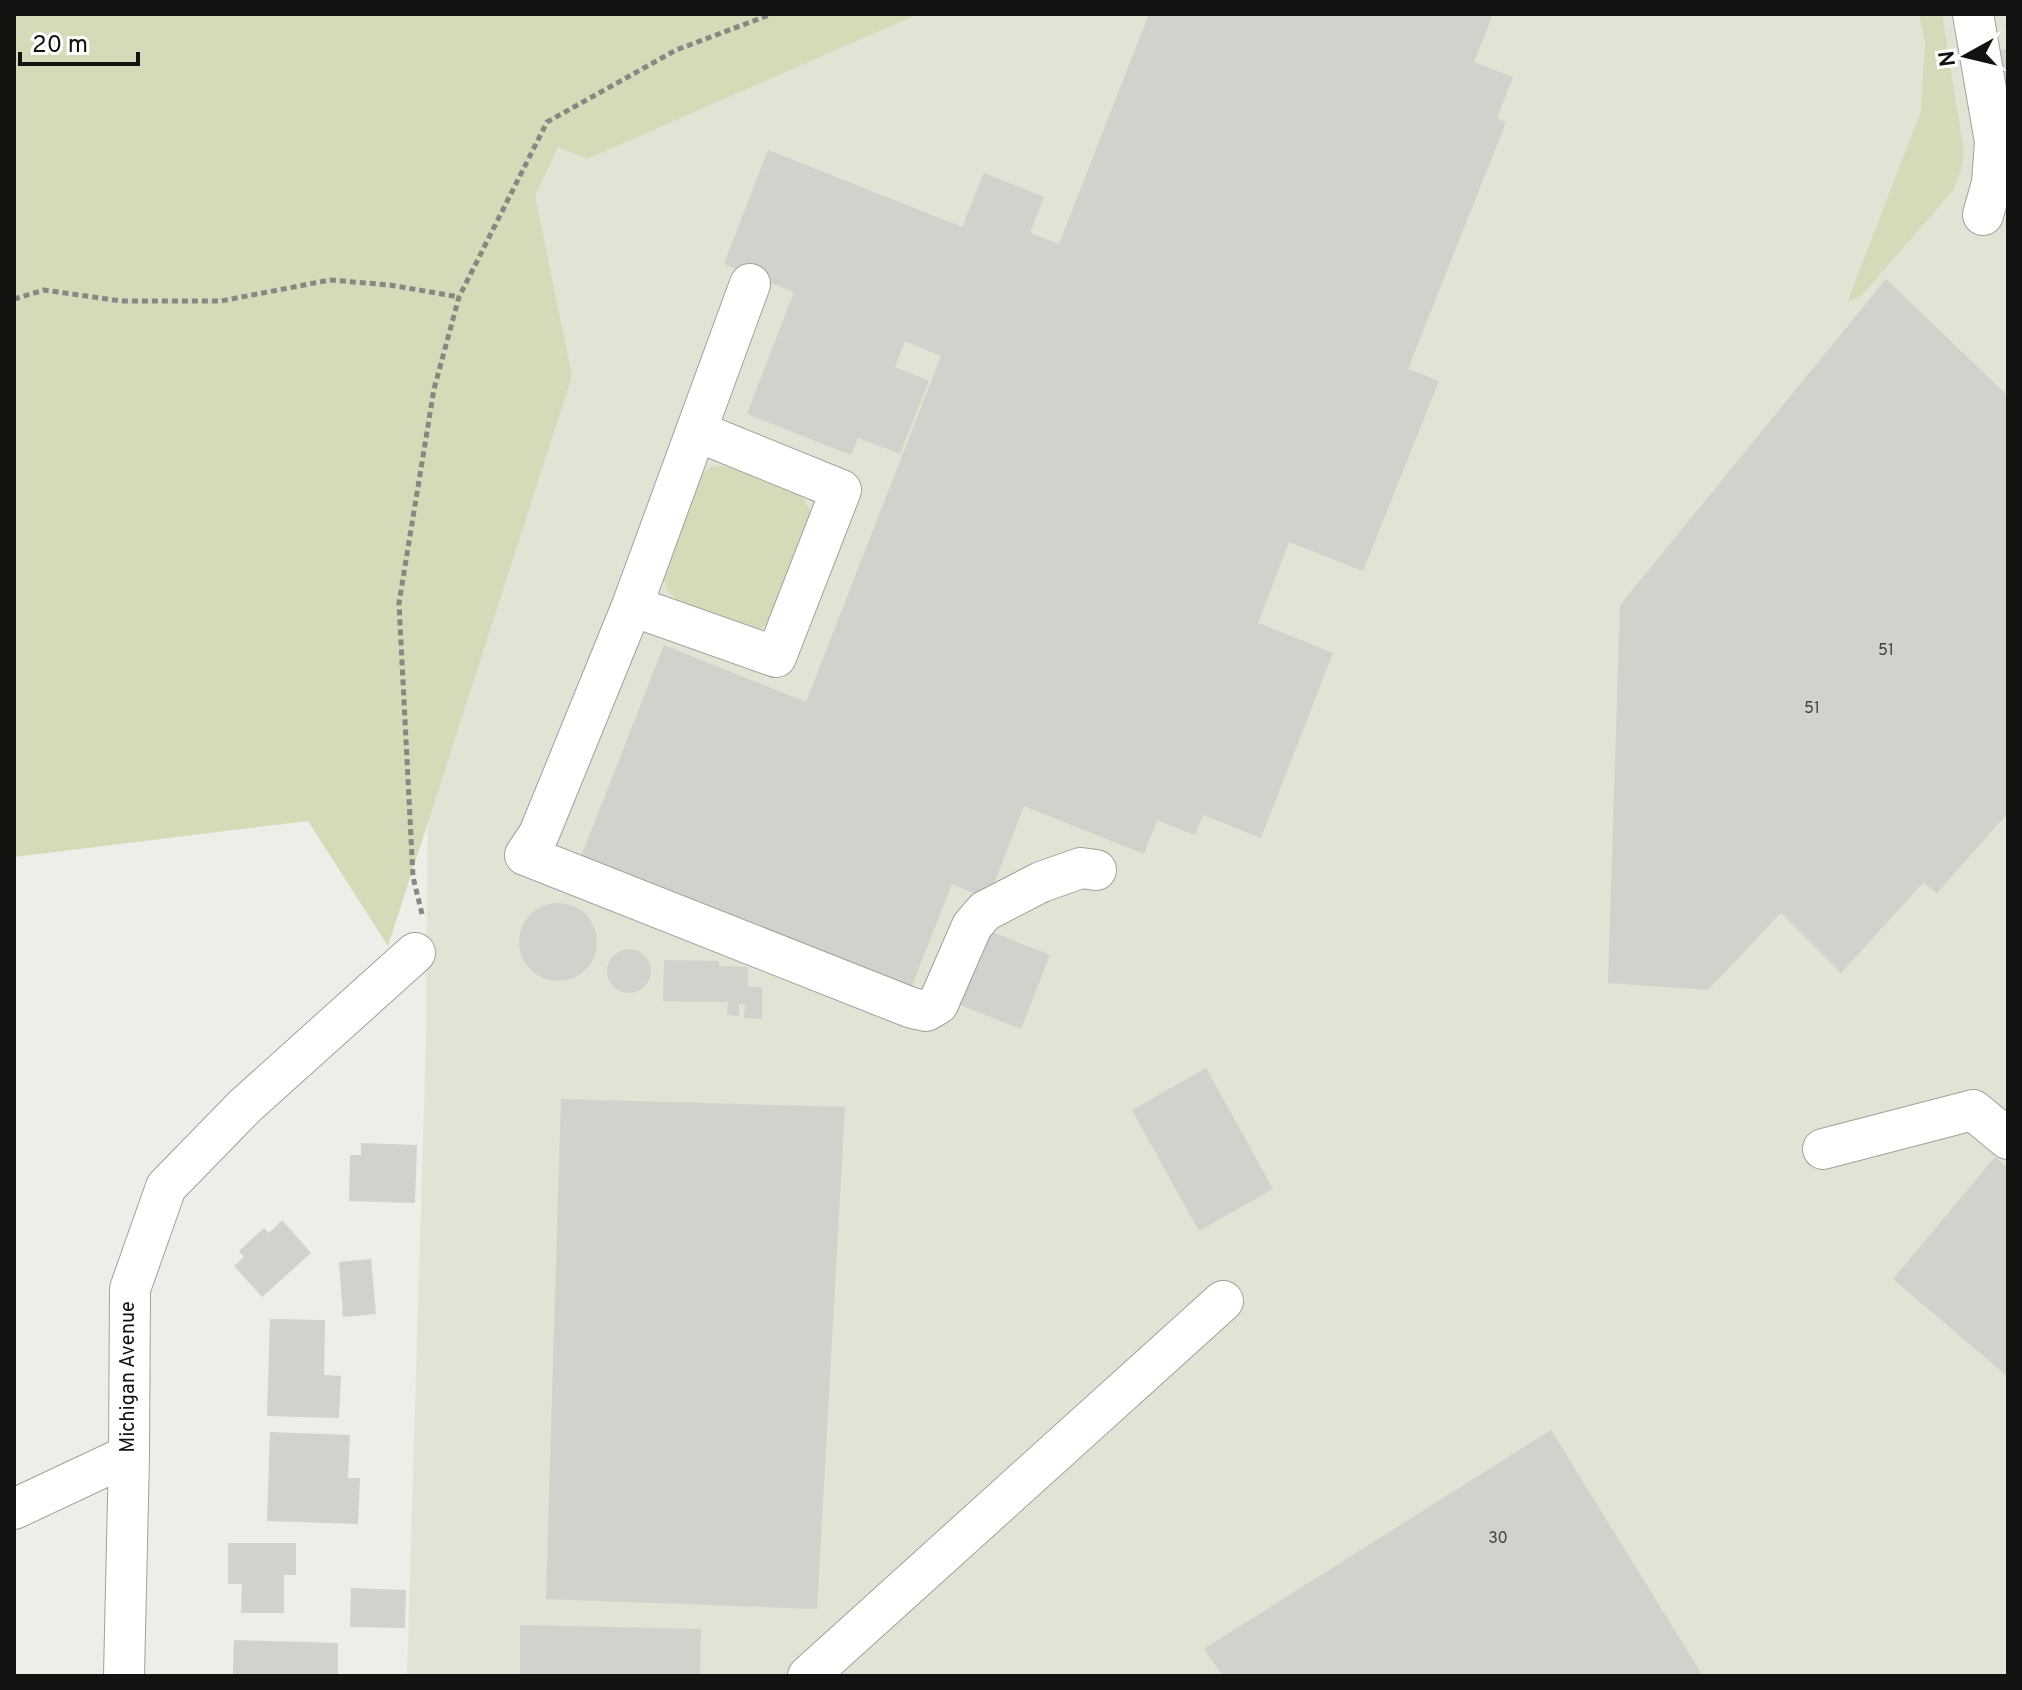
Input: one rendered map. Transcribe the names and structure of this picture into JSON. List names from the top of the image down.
{
  "streets": {
    "street": ["Michigan Avenue"]
  },
  "house_numbers": ["51", "51", "30"],
  "scale_bar": "20 m",
  "north": "left"
}
